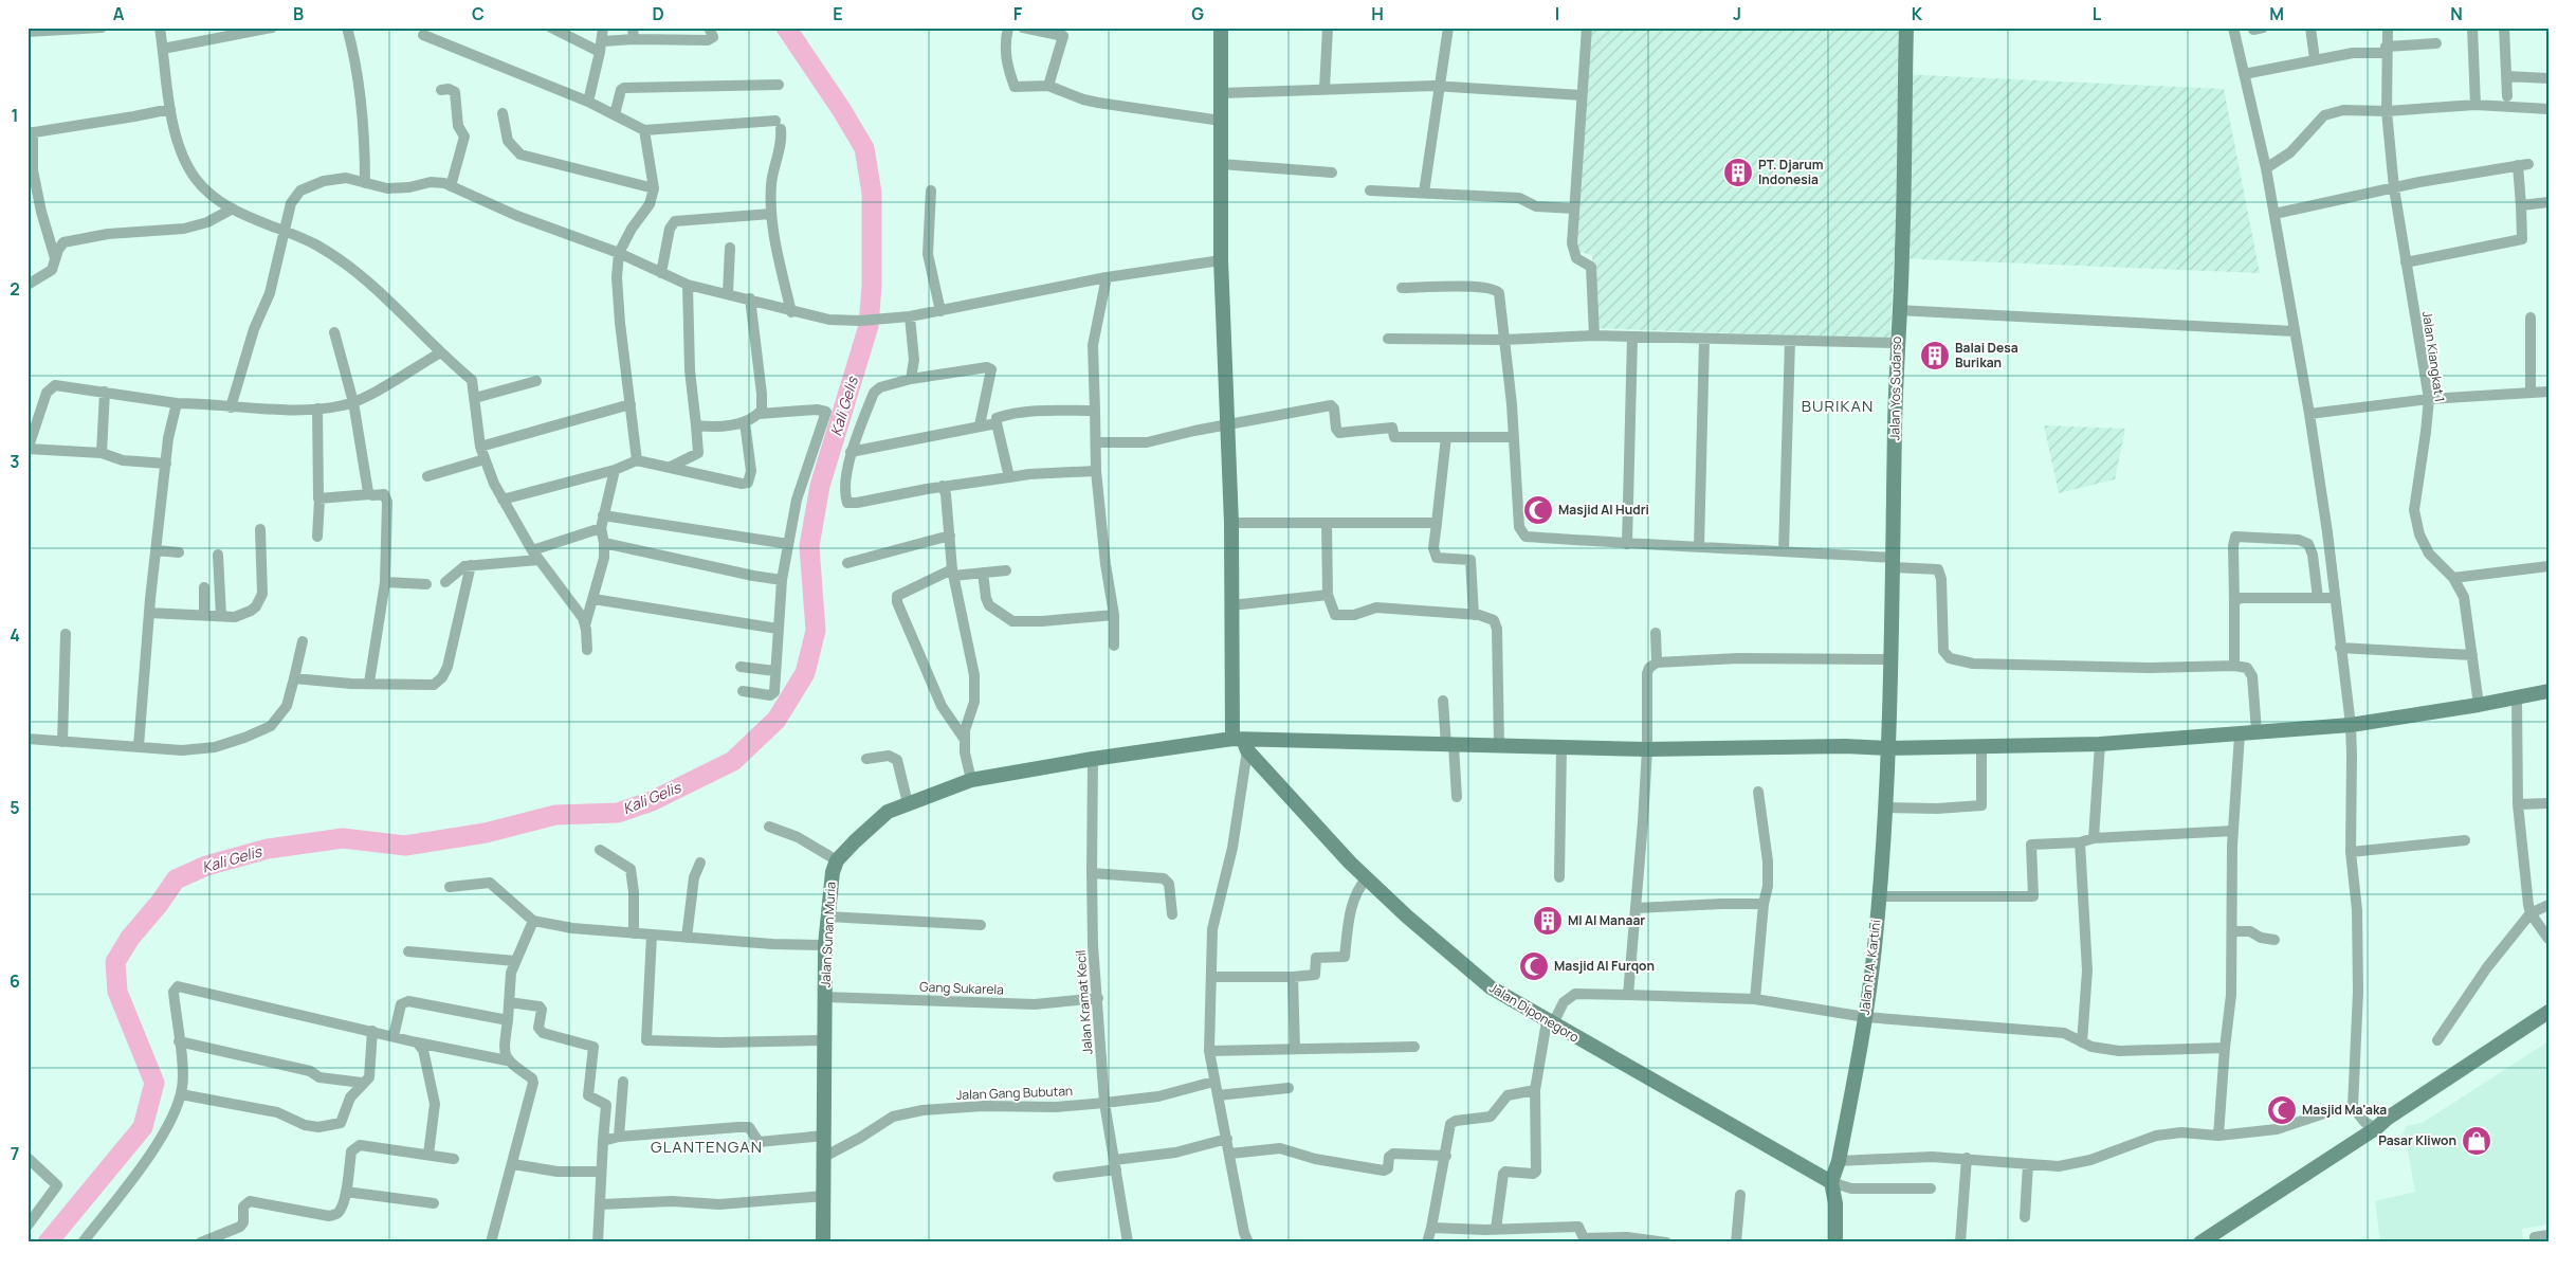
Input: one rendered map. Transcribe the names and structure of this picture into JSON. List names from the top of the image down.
{
  "streets": {
    "main road": [
      "Jalan Yos Sudarso",
      "Jalan Sunan Muria",
      "Jalan R.A. Kartini",
      "Jalan Diponegoro"
    ],
    "street": [
      "Jalan Kiangkat 1",
      "Gang Sukarela",
      "Jalan Kramat Kecil",
      "Jalan Gang Bubutan"
    ]
  },
  "crossings": [
    ["Jalan Kiangkat 1", "Jalan Sunan Muria"],
    ["Jalan Yos Sudarso", "Jalan Sunan Muria"],
    ["Jalan Yos Sudarso", "Jalan R.A. Kartini"],
    ["Jalan Sunan Muria", "Jalan R.A. Kartini"],
    ["Jalan Sunan Muria", "Gang Sukarela"],
    ["Jalan Sunan Muria", "Jalan Kramat Kecil"],
    ["Jalan Sunan Muria", "Jalan Diponegoro"],
    ["Jalan Sunan Muria", "Jalan Gang Bubutan"],
    ["Jalan R.A. Kartini", "Jalan Diponegoro"],
    ["Gang Sukarela", "Jalan Kramat Kecil"],
    ["Jalan Kramat Kecil", "Jalan Gang Bubutan"]
  ],
  "districts": ["BURIKAN", "GLANTENGAN"],
  "water": ["Kali Gelis"],
  "places": {
    "building": ["PT. Djarum Indonesia", "Balai Desa Burikan", "MI Al Manaar"],
    "mosque": ["Masjid Al Hudri", "Masjid Al Furqon", "Masjid Ma'aka"],
    "shop": ["Pasar Kliwon"]
  },
  "grid": {
    "columns": [
      "A",
      "B",
      "C",
      "D",
      "E",
      "F",
      "G",
      "H",
      "I",
      "J",
      "K",
      "L",
      "M",
      "N"
    ],
    "rows": [
      "1",
      "2",
      "3",
      "4",
      "5",
      "6",
      "7"
    ]
  }
}
